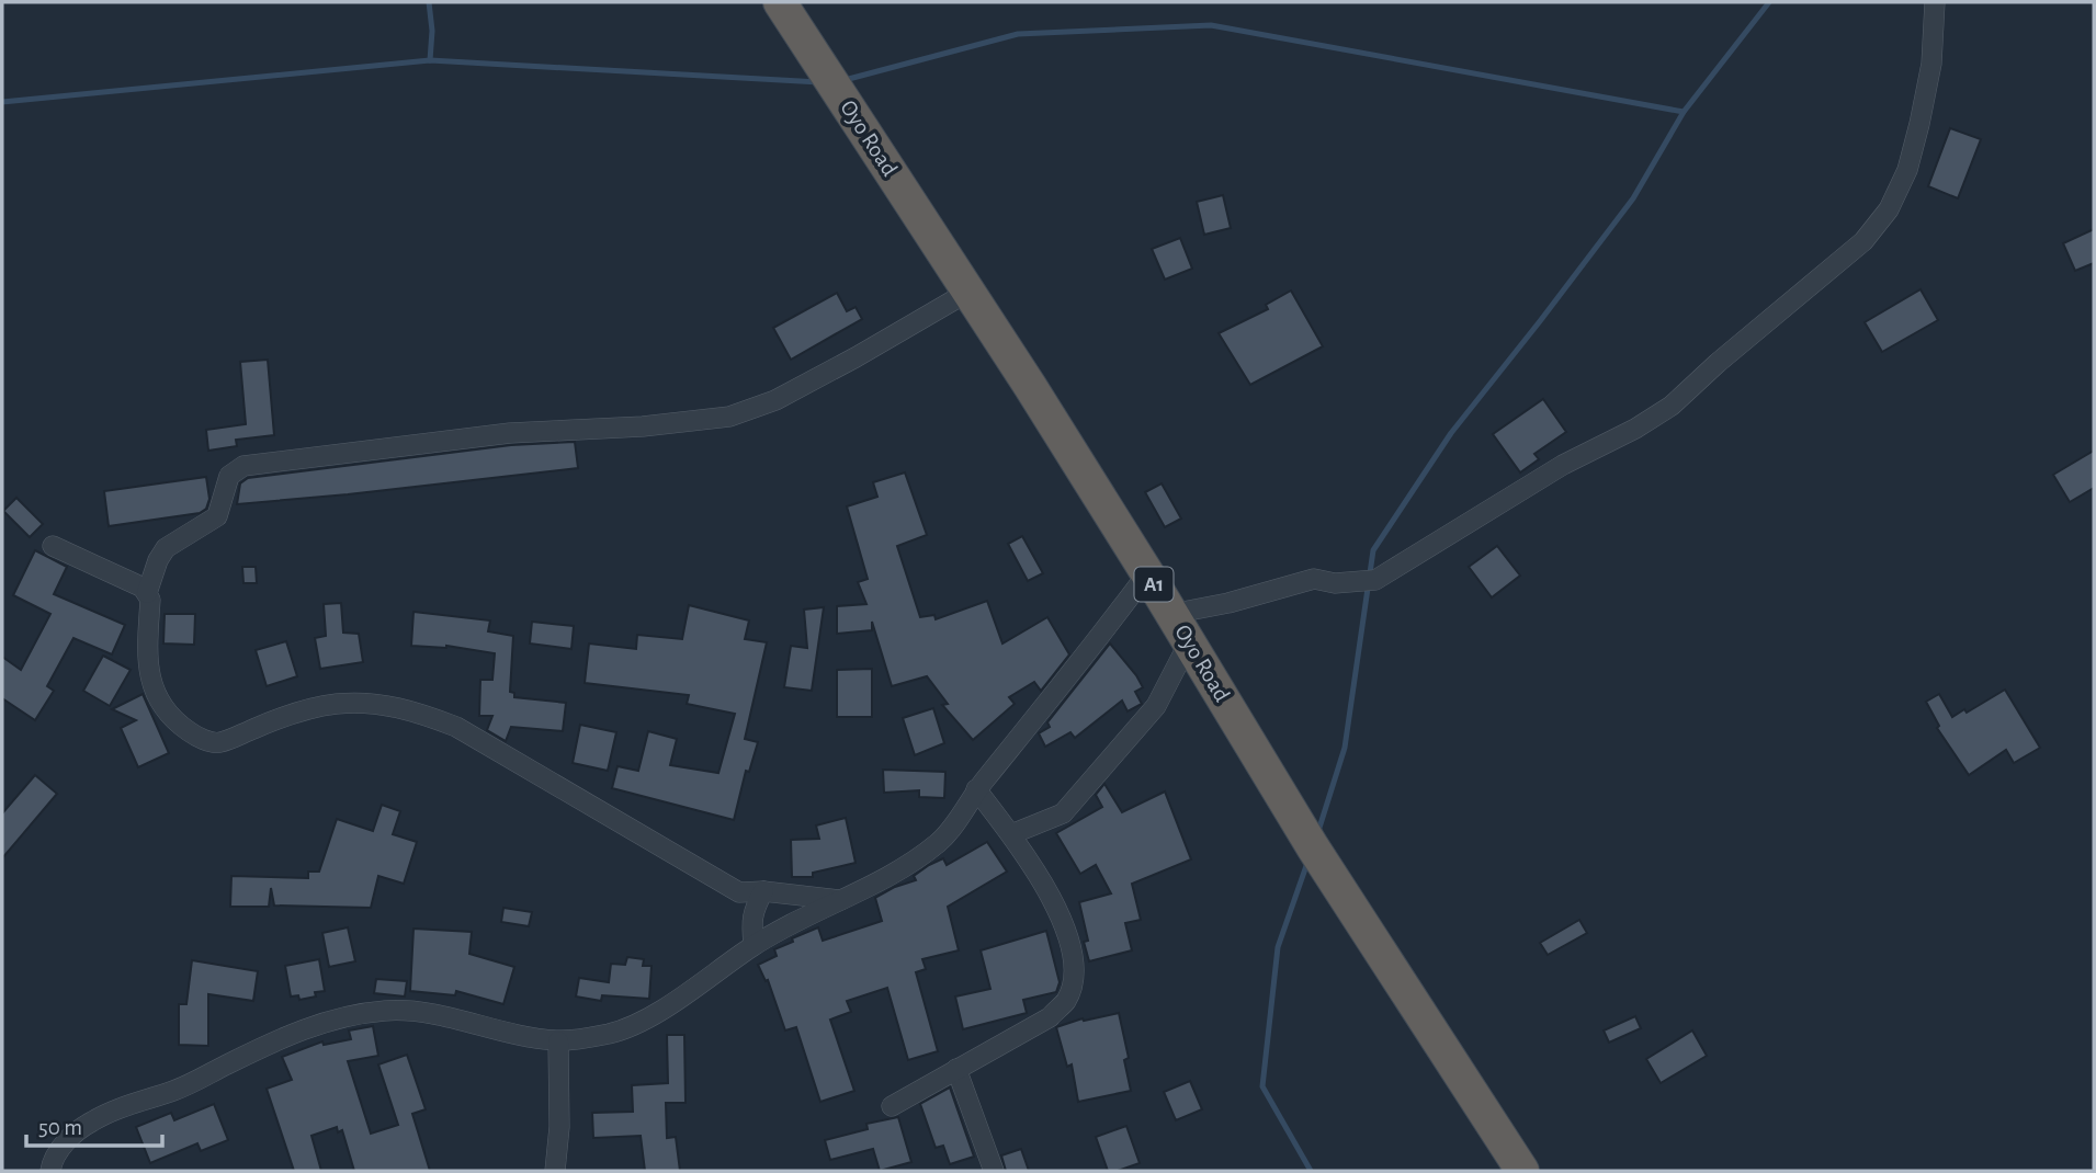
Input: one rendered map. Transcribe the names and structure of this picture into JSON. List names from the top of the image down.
{
  "streets": {
    "highway": ["Oyo Road", "A1"]
  },
  "scale_bar": "50 m"
}
